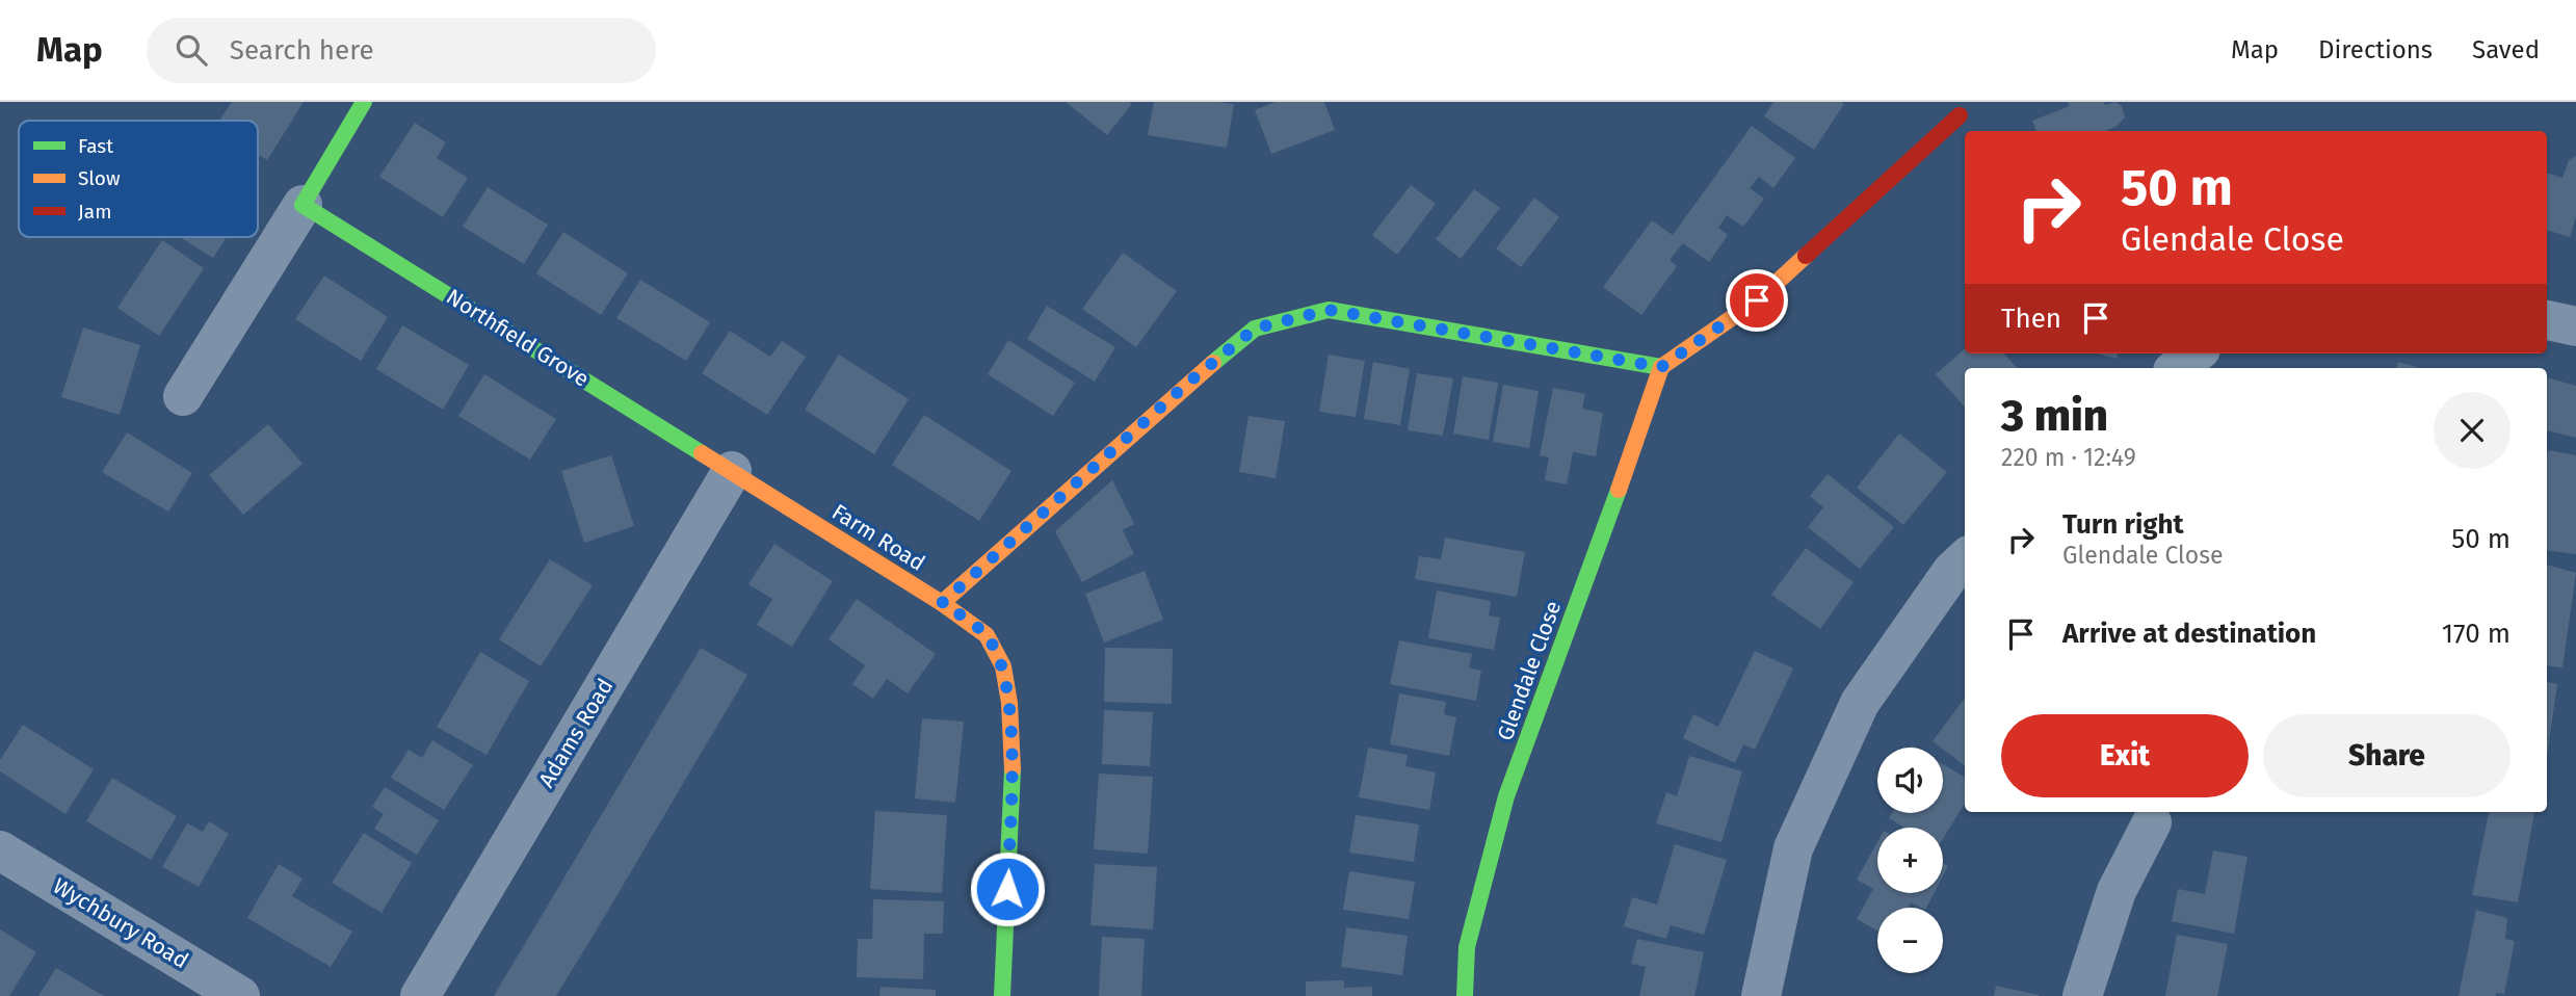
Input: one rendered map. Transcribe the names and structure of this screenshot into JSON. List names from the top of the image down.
{
  "streets": {
    "street": [
      "Northfield Grove",
      "Farm Road",
      "Glendale Close",
      "Adams Road",
      "Wychbury Road"
    ]
  },
  "crossings": [
    ["Northfield Grove", "Farm Road"],
    ["Northfield Grove", "Adams Road"],
    ["Farm Road", "Adams Road"]
  ],
  "legend": ["Fast", "Slow", "Jam"],
  "page": {
    "header": "Map",
    "search": "Search here",
    "nav": ["Map", "Directions", "Saved"],
    "turn": ["50 m", "Glendale Close"],
    "then": "Then",
    "heading": ["3 min", "220 m · 12:49"],
    "list": [
      {
        "name": "Turn right",
        "note": "Glendale Close",
        "value": "50 m"
      },
      {
        "name": "Arrive at destination",
        "value": "170 m"
      }
    ],
    "buttons": ["Exit", "Share"],
    "map_buttons": ["+", "−"]
  }
}
